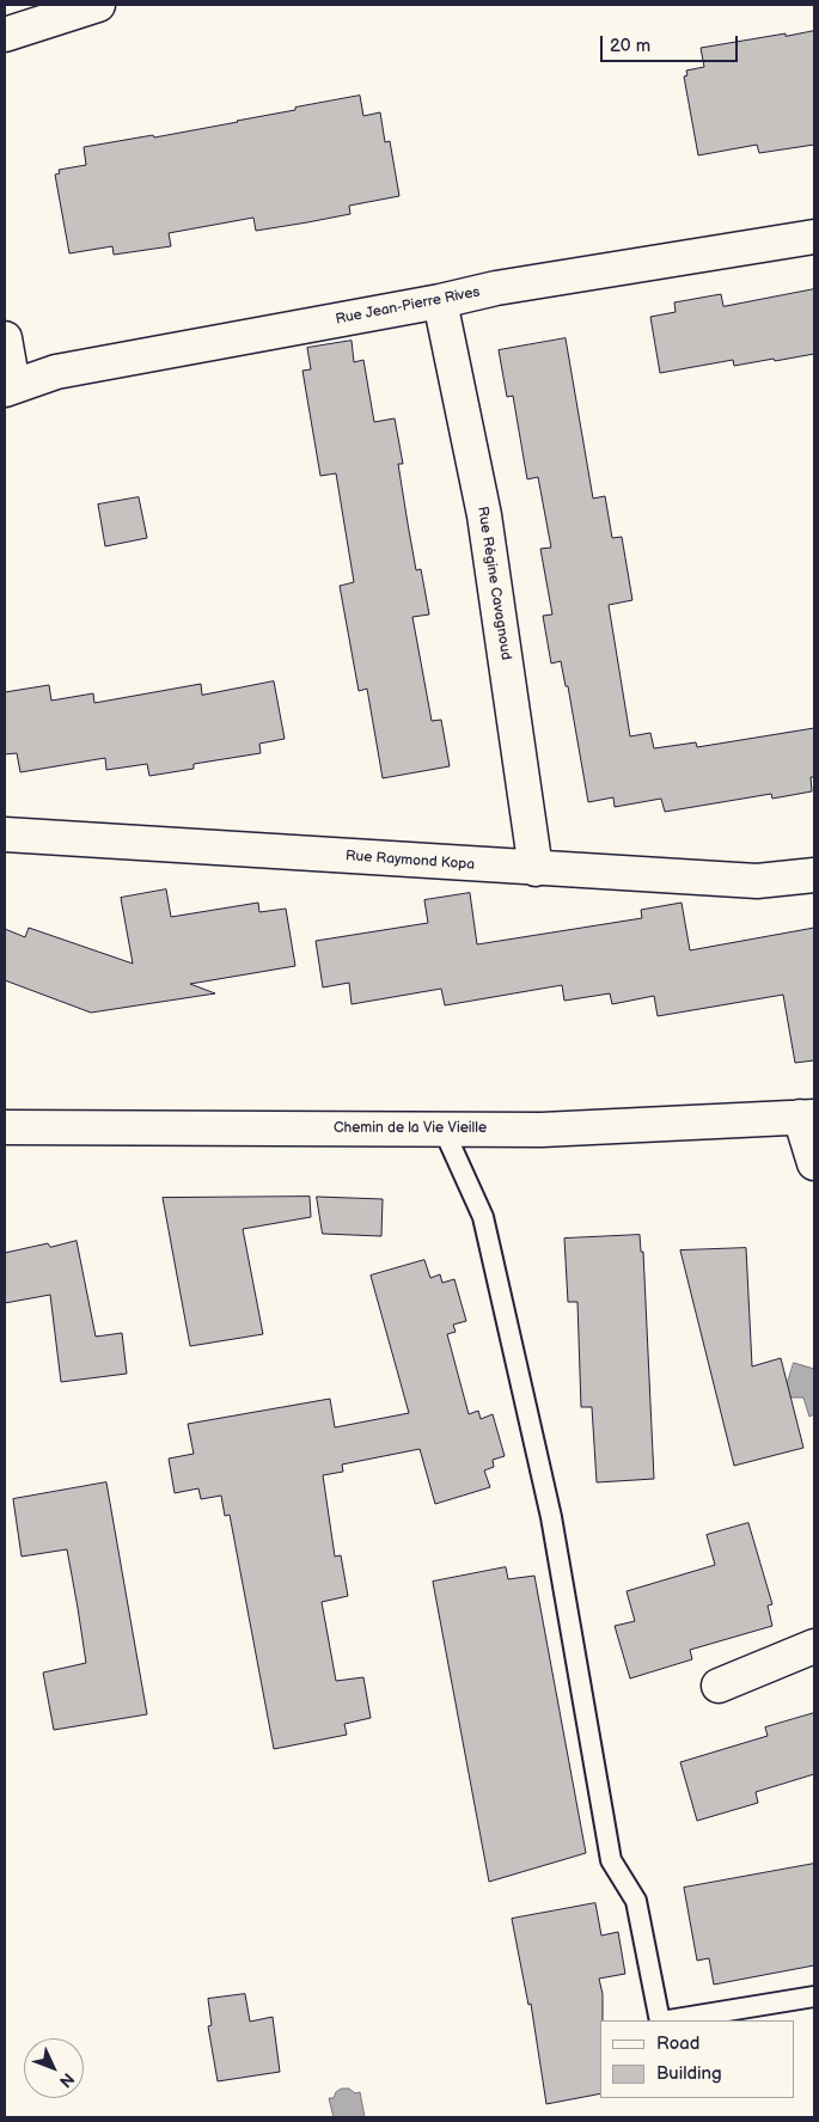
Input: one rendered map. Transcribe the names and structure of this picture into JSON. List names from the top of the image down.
{
  "streets": {
    "street": [
      "Rue Jean-Pierre Rives",
      "Rue Régine Cavagnoud",
      "Rue Raymond Kopa",
      "Chemin de la Vie Vieille"
    ]
  },
  "crossings": [
    ["Rue Jean-Pierre Rives", "Rue Régine Cavagnoud"],
    ["Rue Régine Cavagnoud", "Rue Raymond Kopa"]
  ],
  "legend": ["Road", "Building"],
  "scale_bar": "20 m",
  "north": "bottom right"
}
